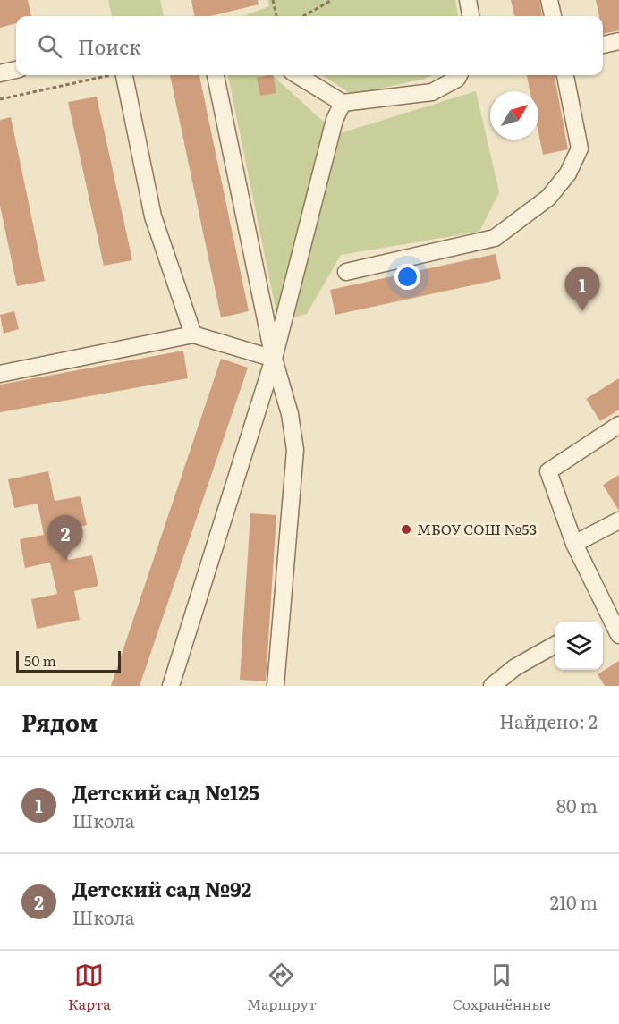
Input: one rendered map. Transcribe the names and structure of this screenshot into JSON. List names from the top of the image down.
{
  "places": ["МБОУ СОШ №53"],
  "scale_bar": "50 m",
  "north": "top right",
  "page": {
    "search": "Поиск",
    "pins": ["1", "2"],
    "scale": "50 m",
    "heading": ["Рядом", "Найдено: 2"],
    "list": [
      {
        "mark": "1",
        "name": "Детский сад №125",
        "note": "Школа",
        "value": "80 m"
      },
      {
        "mark": "2",
        "name": "Детский сад №92",
        "note": "Школа",
        "value": "210 m"
      }
    ],
    "nav": ["Карта", "Маршрут", "Сохранённые"]
  }
}
